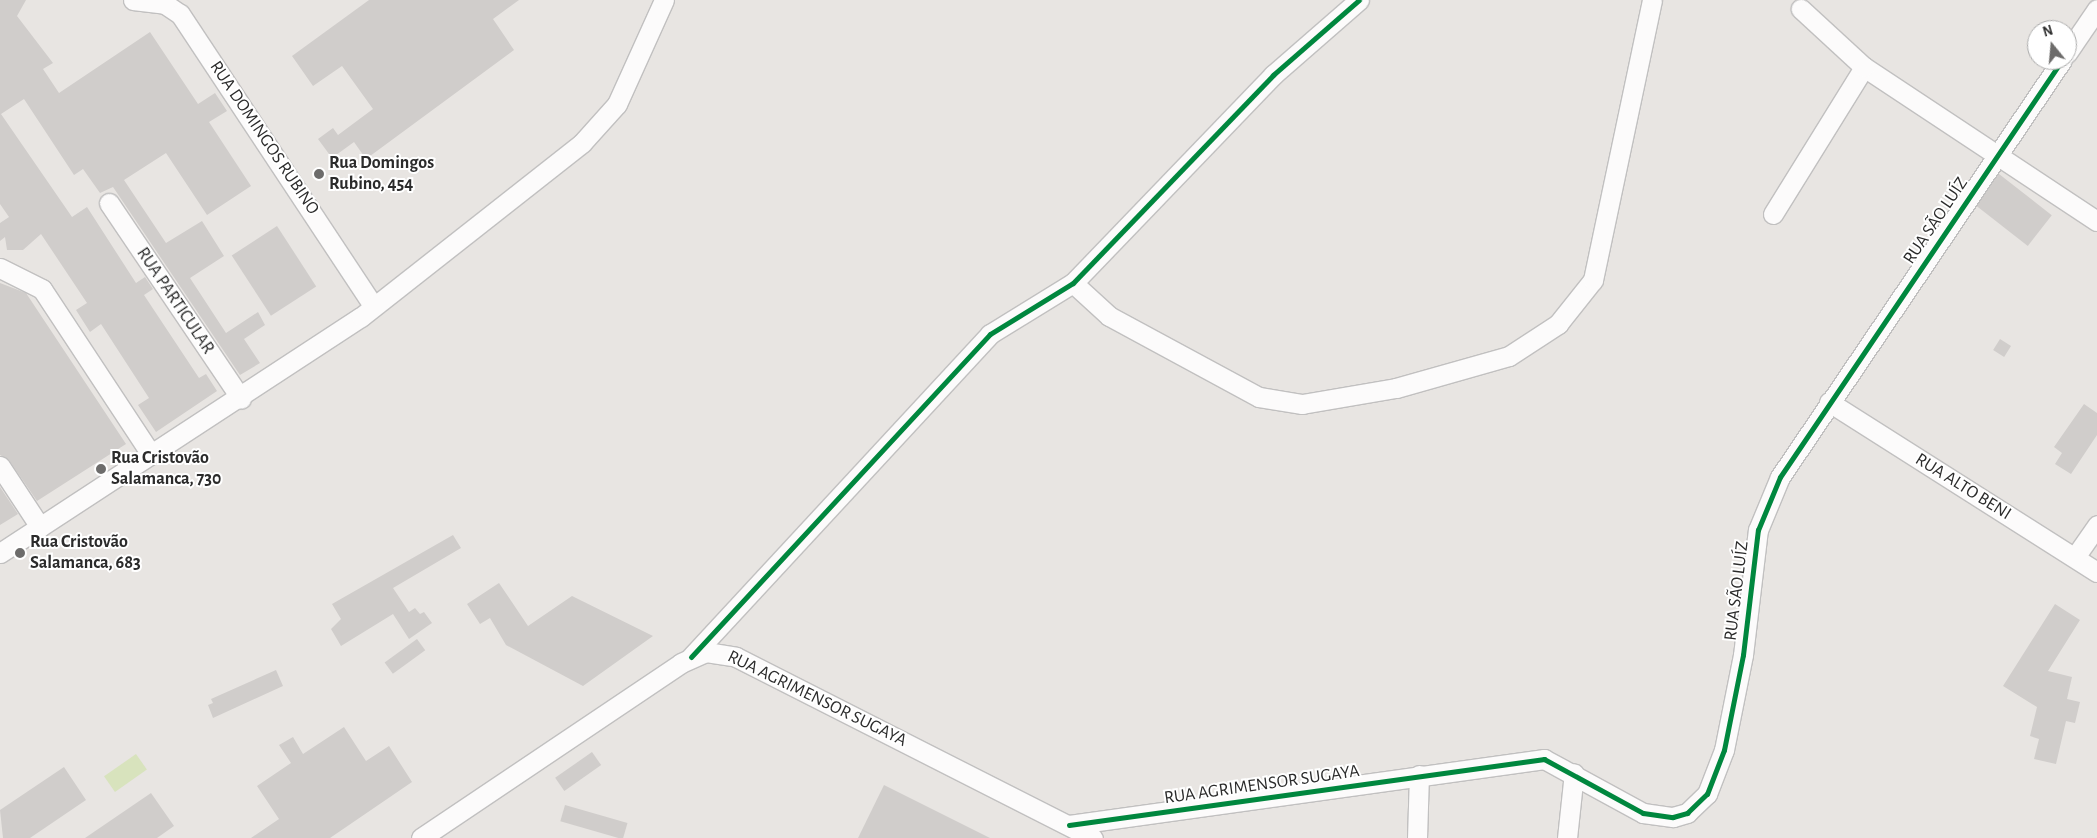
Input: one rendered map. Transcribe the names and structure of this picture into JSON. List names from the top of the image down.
{
  "streets": {
    "street": [
      "RUA DOMINGOS RUBINO",
      "RUA SÃO LUÍZ",
      "RUA PARTICULAR",
      "RUA ALTO BENI",
      "RUA AGRIMENSOR SUGAYA"
    ]
  },
  "crossings": [
    ["RUA SÃO LUÍZ", "RUA ALTO BENI"],
    ["RUA SÃO LUÍZ", "RUA AGRIMENSOR SUGAYA"]
  ],
  "places": ["Rua Domingos Rubino, 454", "Rua Cristovão Salamanca, 730", "Rua Cristovão Salamanca, 683"],
  "north": "top"
}
